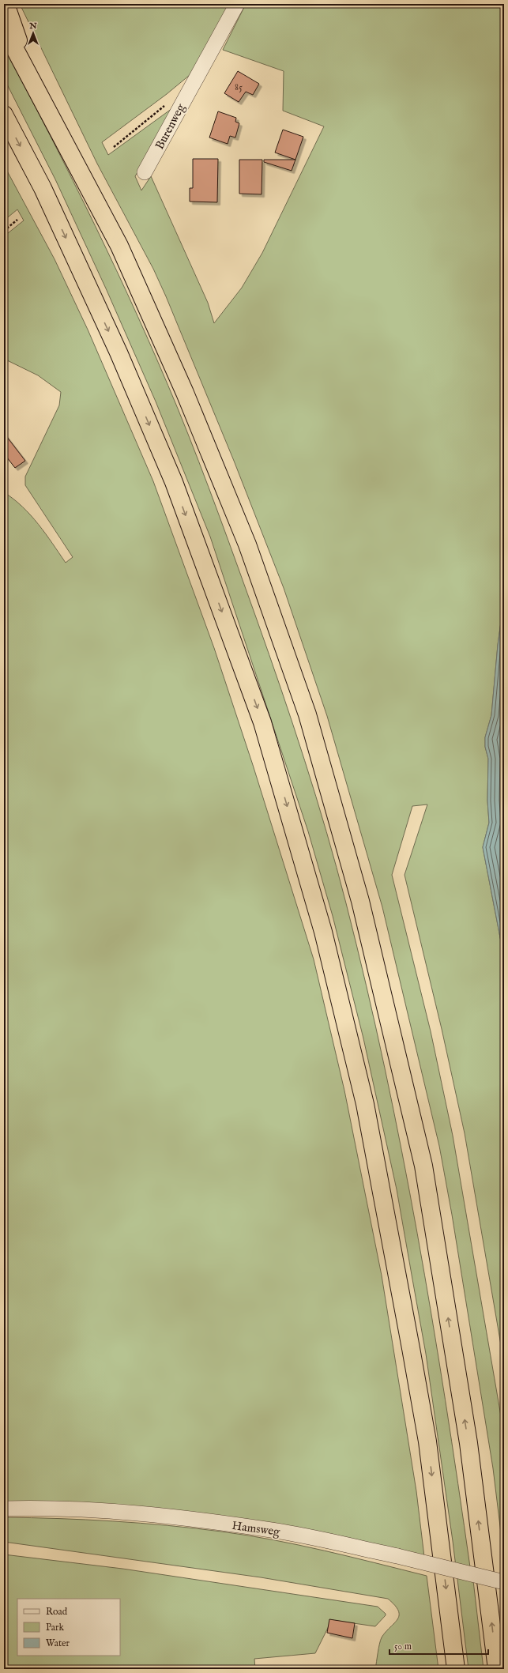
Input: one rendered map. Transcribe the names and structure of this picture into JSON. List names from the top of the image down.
{
  "streets": {
    "street": ["Burenweg", "Hamsweg"]
  },
  "house_numbers": ["85"],
  "legend": ["Road", "Park", "Water"],
  "scale_bar": "50 m",
  "north": "top"
}
